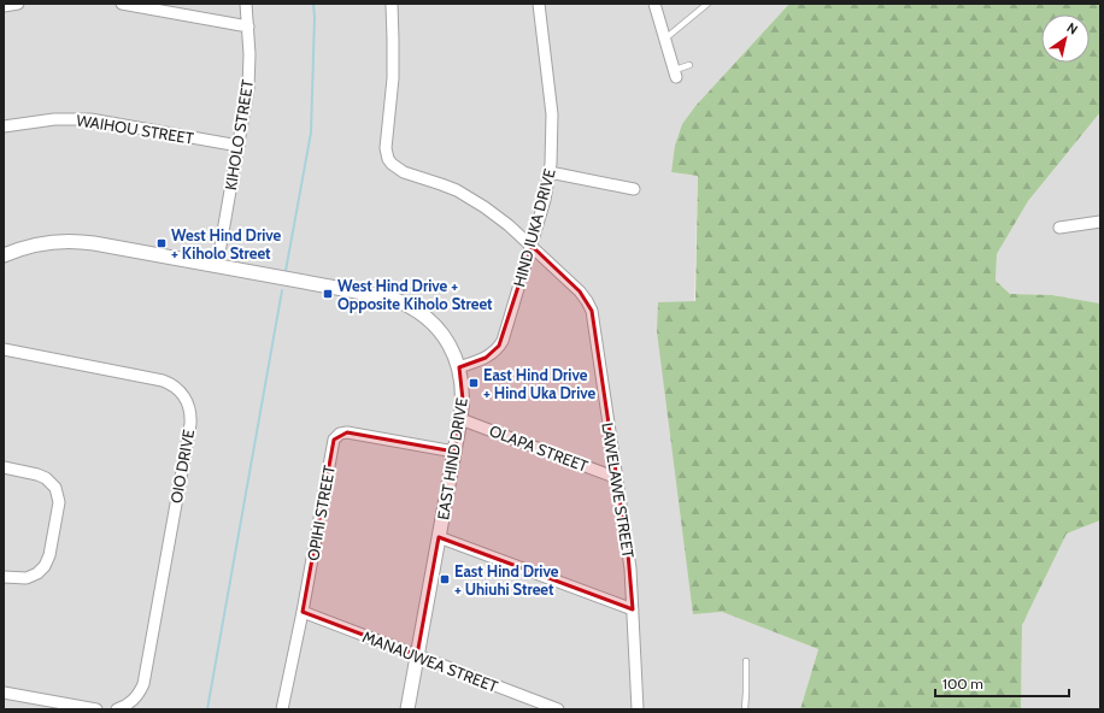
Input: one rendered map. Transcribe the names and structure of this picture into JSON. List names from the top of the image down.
{
  "streets": {
    "street": [
      "WAIHOU STREET",
      "KIHOLO STREET",
      "HIND IUKA DRIVE",
      "OLAPA STREET",
      "EAST HIND DRIVE",
      "OIO DRIVE",
      "LAWELAWE STREET",
      "OPIHI STREET",
      "MANAUWEA STREET"
    ]
  },
  "crossings": [
    ["WAIHOU STREET", "KIHOLO STREET"],
    ["KIHOLO STREET", "EAST HIND DRIVE"],
    ["HIND IUKA DRIVE", "EAST HIND DRIVE"],
    ["HIND IUKA DRIVE", "LAWELAWE STREET"],
    ["OLAPA STREET", "EAST HIND DRIVE"],
    ["OLAPA STREET", "LAWELAWE STREET"],
    ["EAST HIND DRIVE", "OPIHI STREET"],
    ["EAST HIND DRIVE", "MANAUWEA STREET"],
    ["OPIHI STREET", "MANAUWEA STREET"]
  ],
  "places": {
    "transit": [
      "West Hind Drive + Kiholo Street",
      "West Hind Drive + Opposite Kiholo Street",
      "East Hind Drive + Hind Uka Drive",
      "East Hind Drive + Uhiuhi Street"
    ]
  },
  "scale_bar": "100 m",
  "north": "top right"
}
